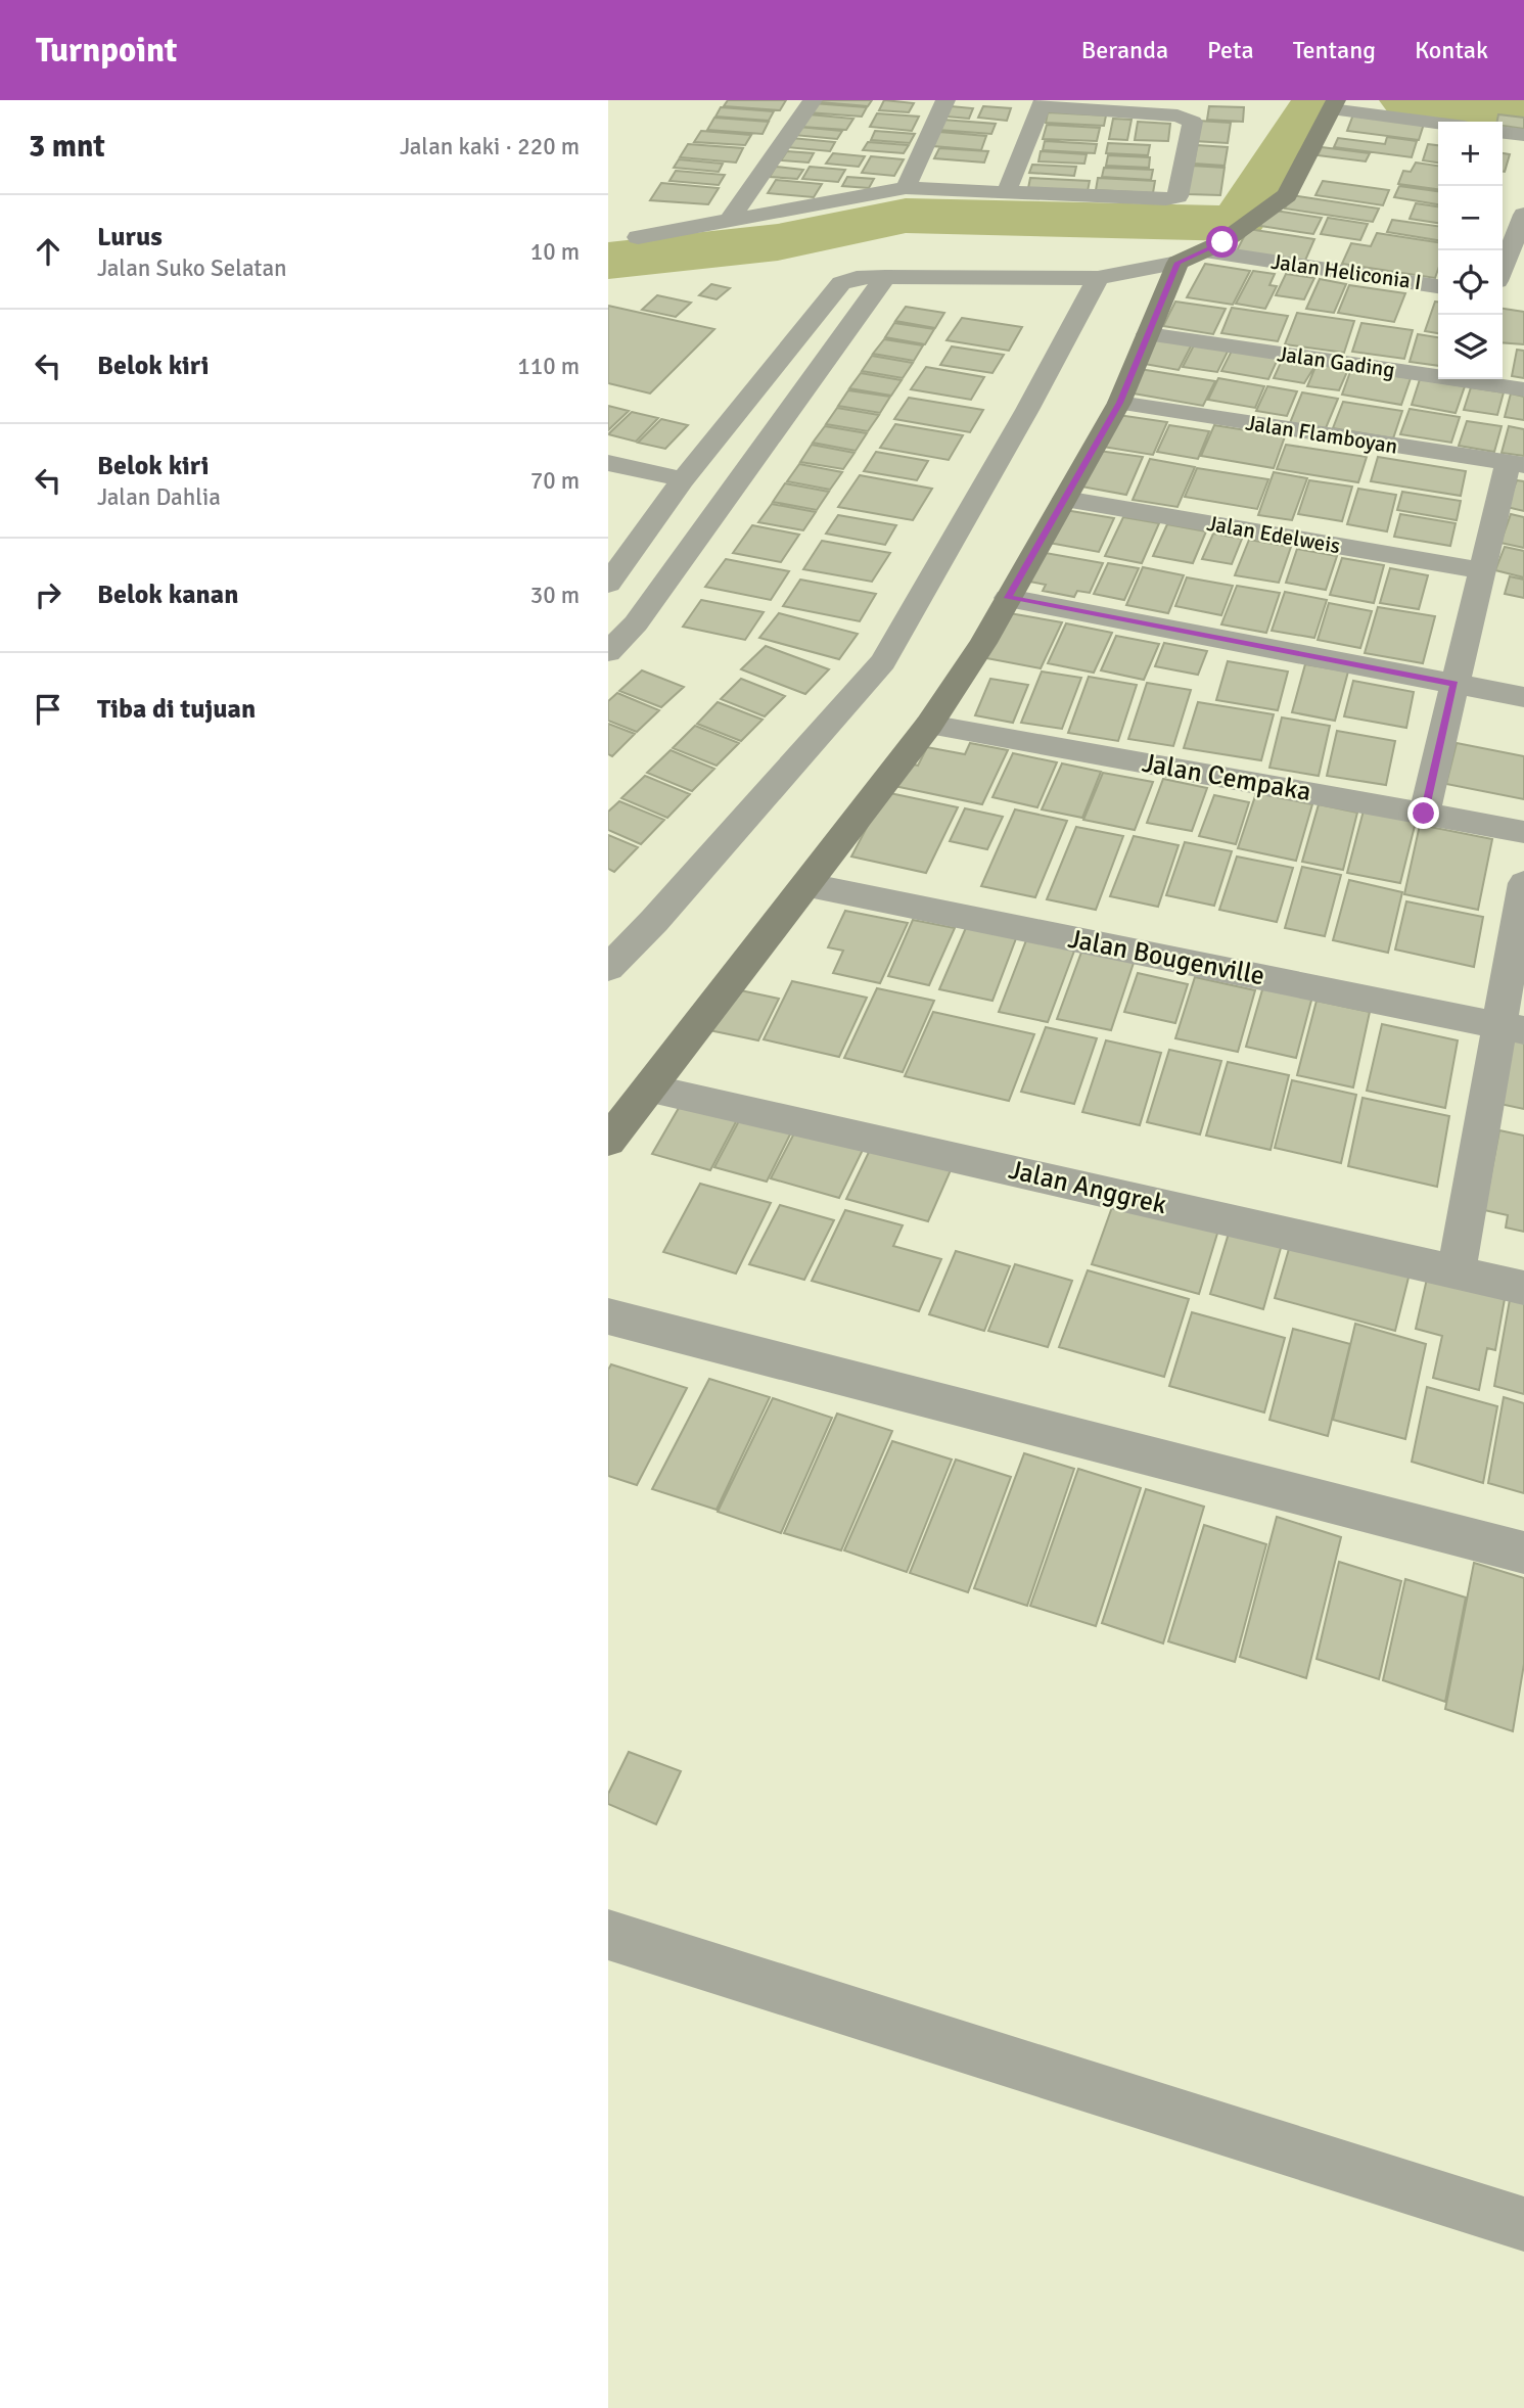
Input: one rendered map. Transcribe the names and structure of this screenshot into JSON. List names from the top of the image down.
{
  "streets": {
    "street": [
      "Jalan Heliconia I",
      "Jalan Gading",
      "Jalan Flamboyan",
      "Jalan Edelweis",
      "Jalan Cempaka",
      "Jalan Bougenville",
      "Jalan Anggrek"
    ]
  },
  "page": {
    "header": "Turnpoint",
    "nav": [
      "Beranda",
      "Peta",
      "Tentang",
      "Kontak"
    ],
    "heading": ["3 mnt", "Jalan kaki · 220 m"],
    "map_buttons": ["+", "−"],
    "list": [
      ["Lurus", "Jalan Suko Selatan", "10 m"],
      ["Belok kiri", "110 m"],
      ["Belok kiri", "Jalan Dahlia", "70 m"],
      ["Belok kanan", "30 m"],
      "Tiba di tujuan"
    ]
  }
}
